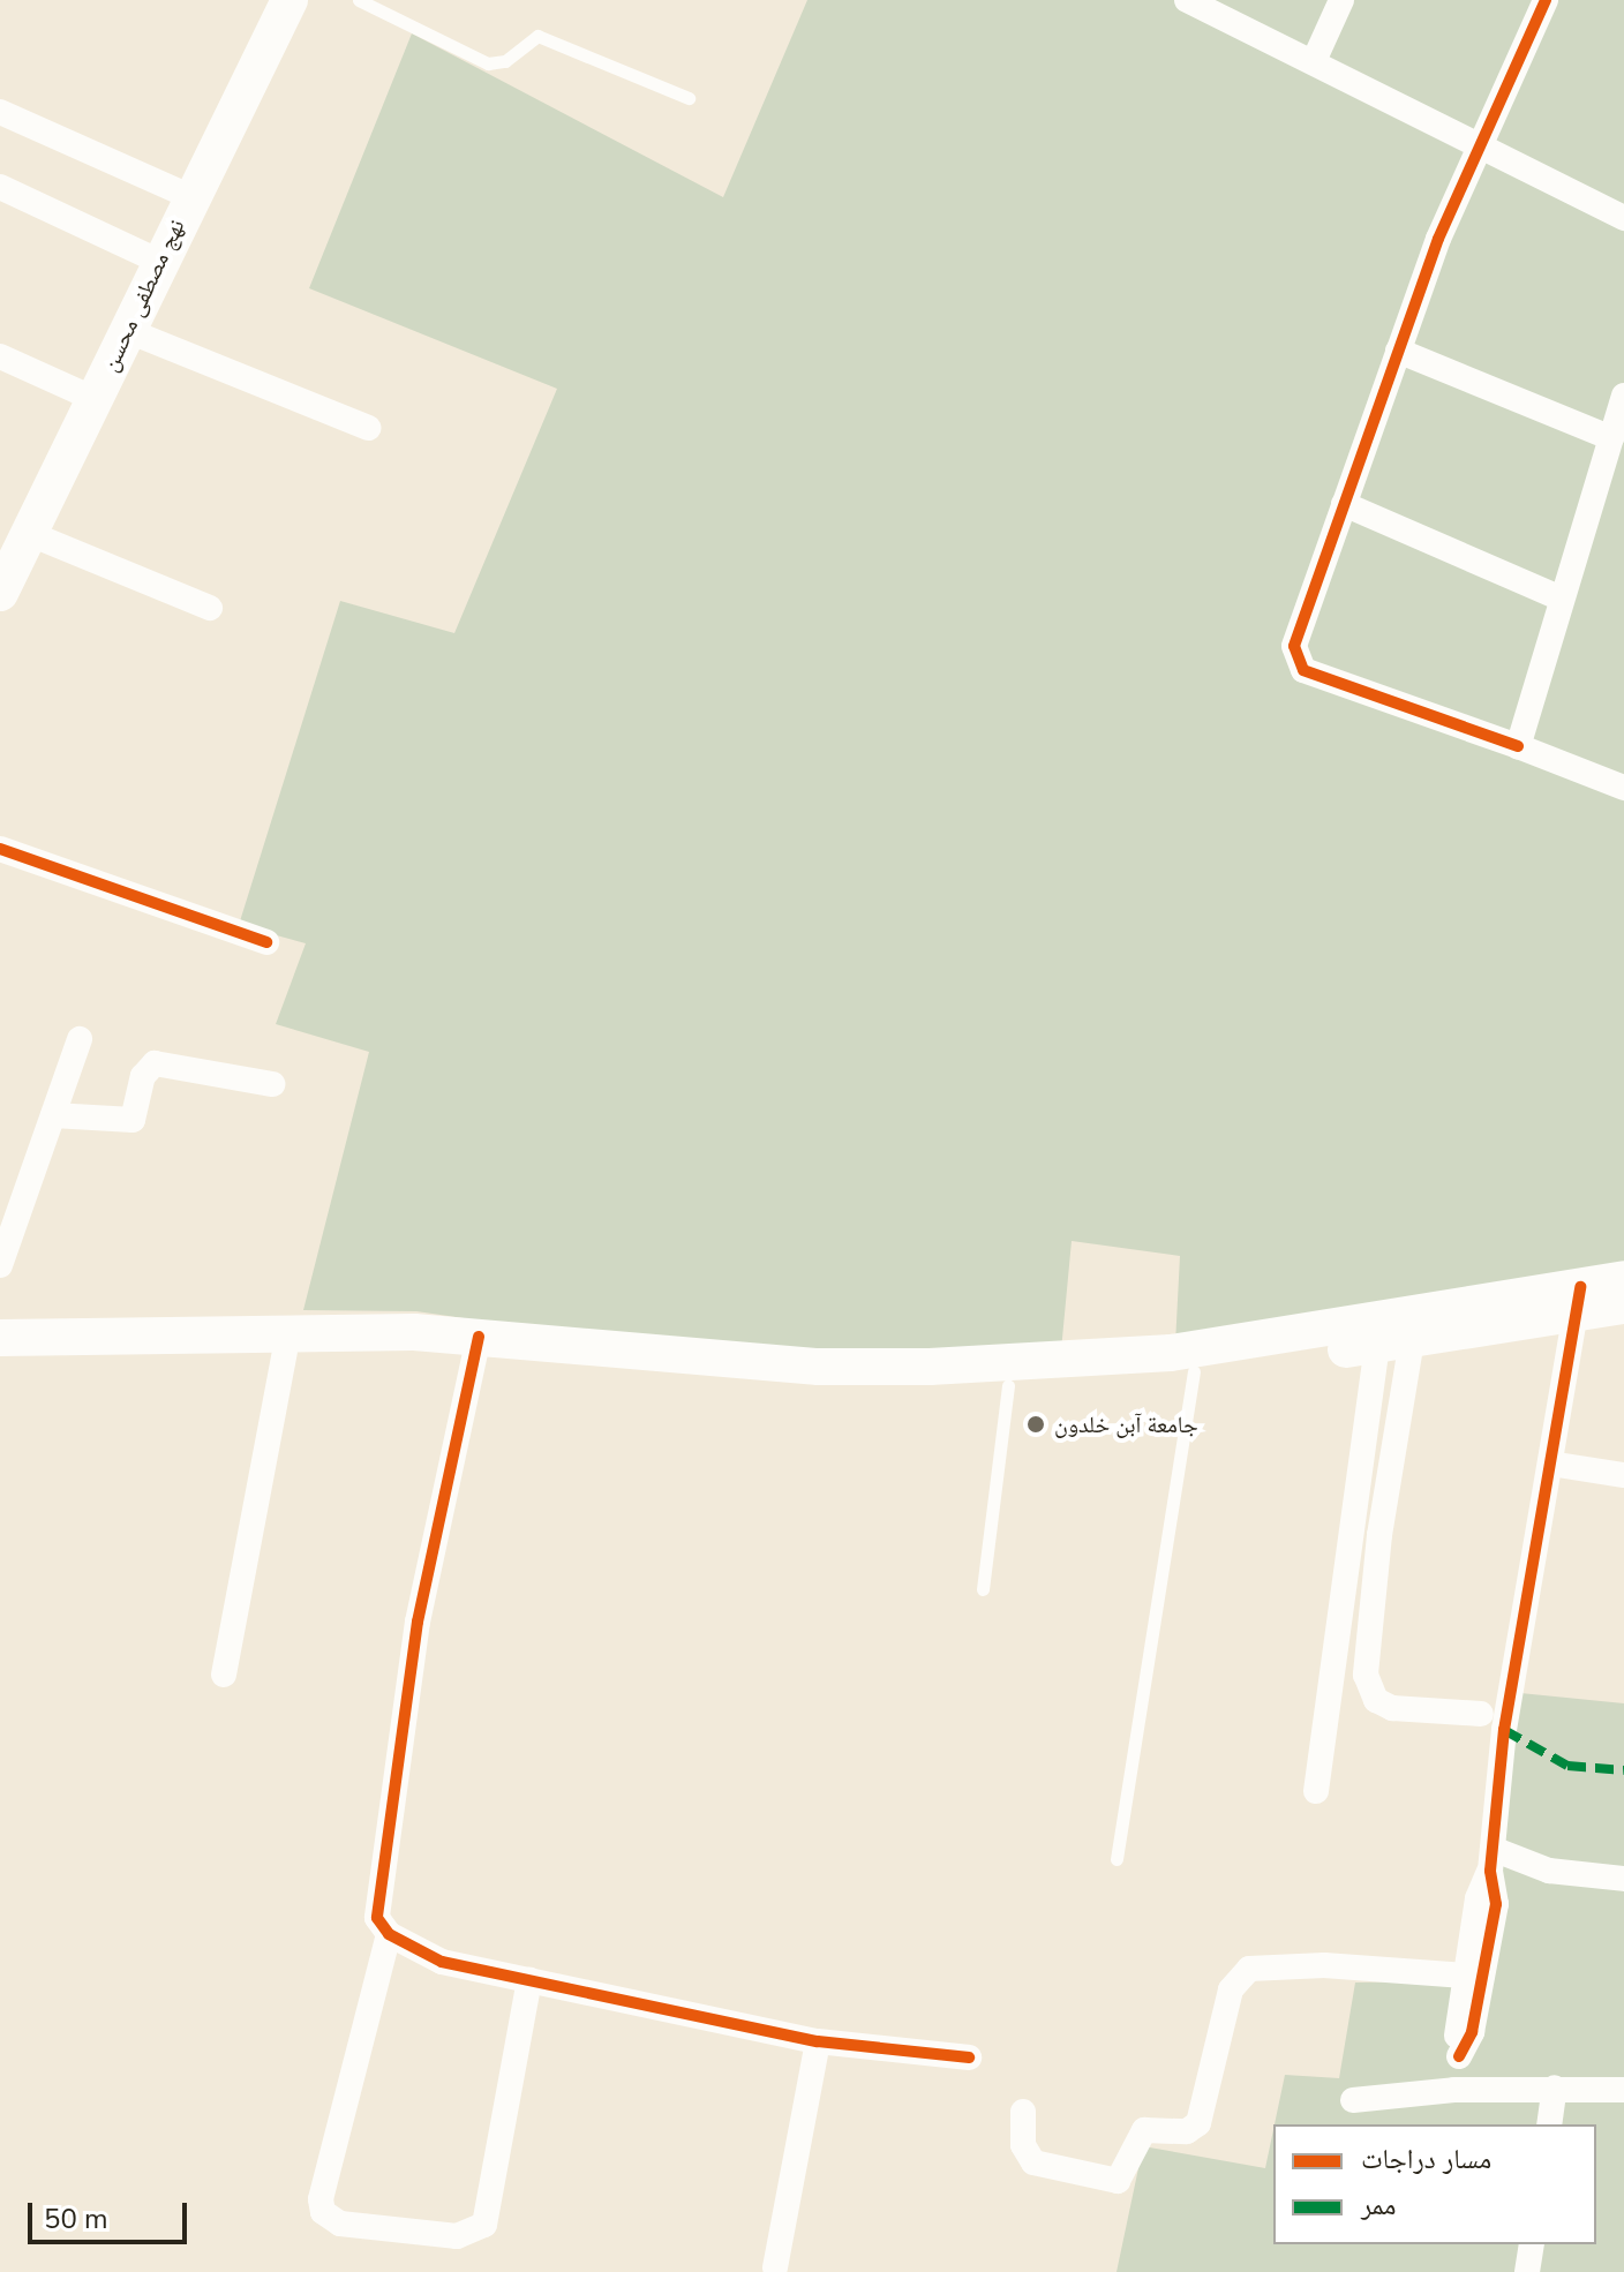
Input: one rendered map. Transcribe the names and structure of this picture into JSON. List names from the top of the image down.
{
  "streets": {
    "main road": ["نهج مصطفى محسن"]
  },
  "places": ["جامعة آبن خلدون"],
  "legend": ["مسار دراجات", "ممر"],
  "scale_bar": "50 m"
}
